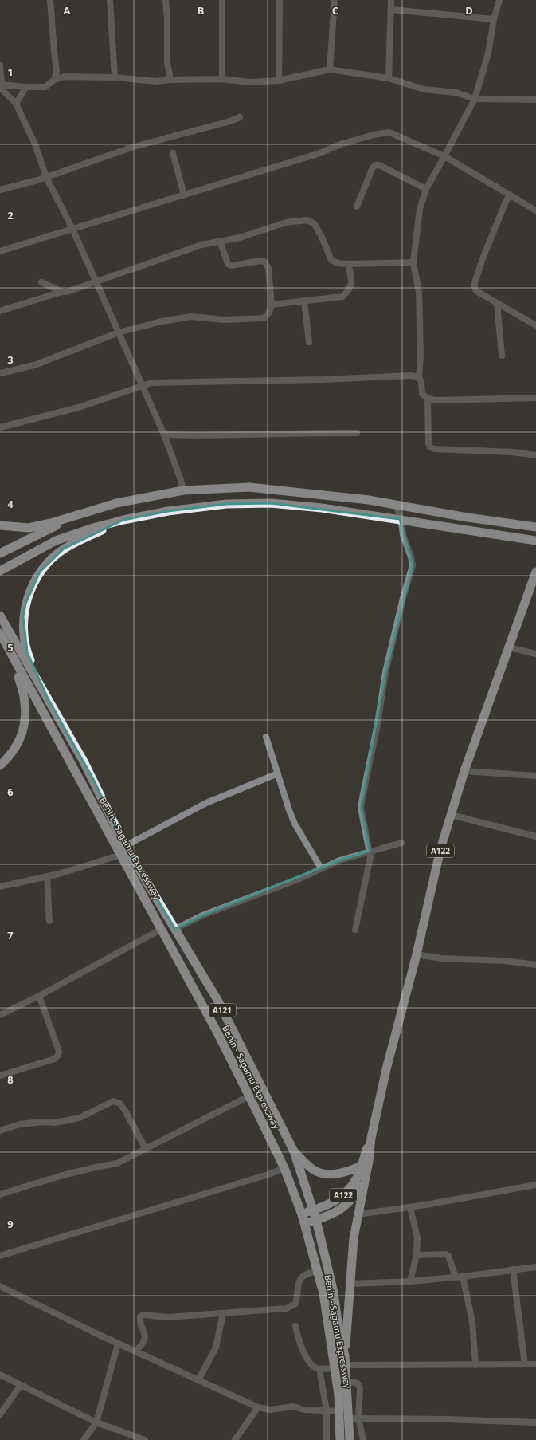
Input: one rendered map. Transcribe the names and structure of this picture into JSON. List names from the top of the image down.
{
  "streets": {
    "highway": ["Benin - Sagamu Expressway", "A122", "A121"]
  },
  "crossings": [
    ["Benin - Sagamu Expressway", "A122"],
    ["A122", "A121"]
  ],
  "grid": {
    "columns": [
      "A",
      "B",
      "C",
      "D"
    ],
    "rows": [
      "1",
      "2",
      "3",
      "4",
      "5",
      "6",
      "7",
      "8",
      "9"
    ]
  }
}
